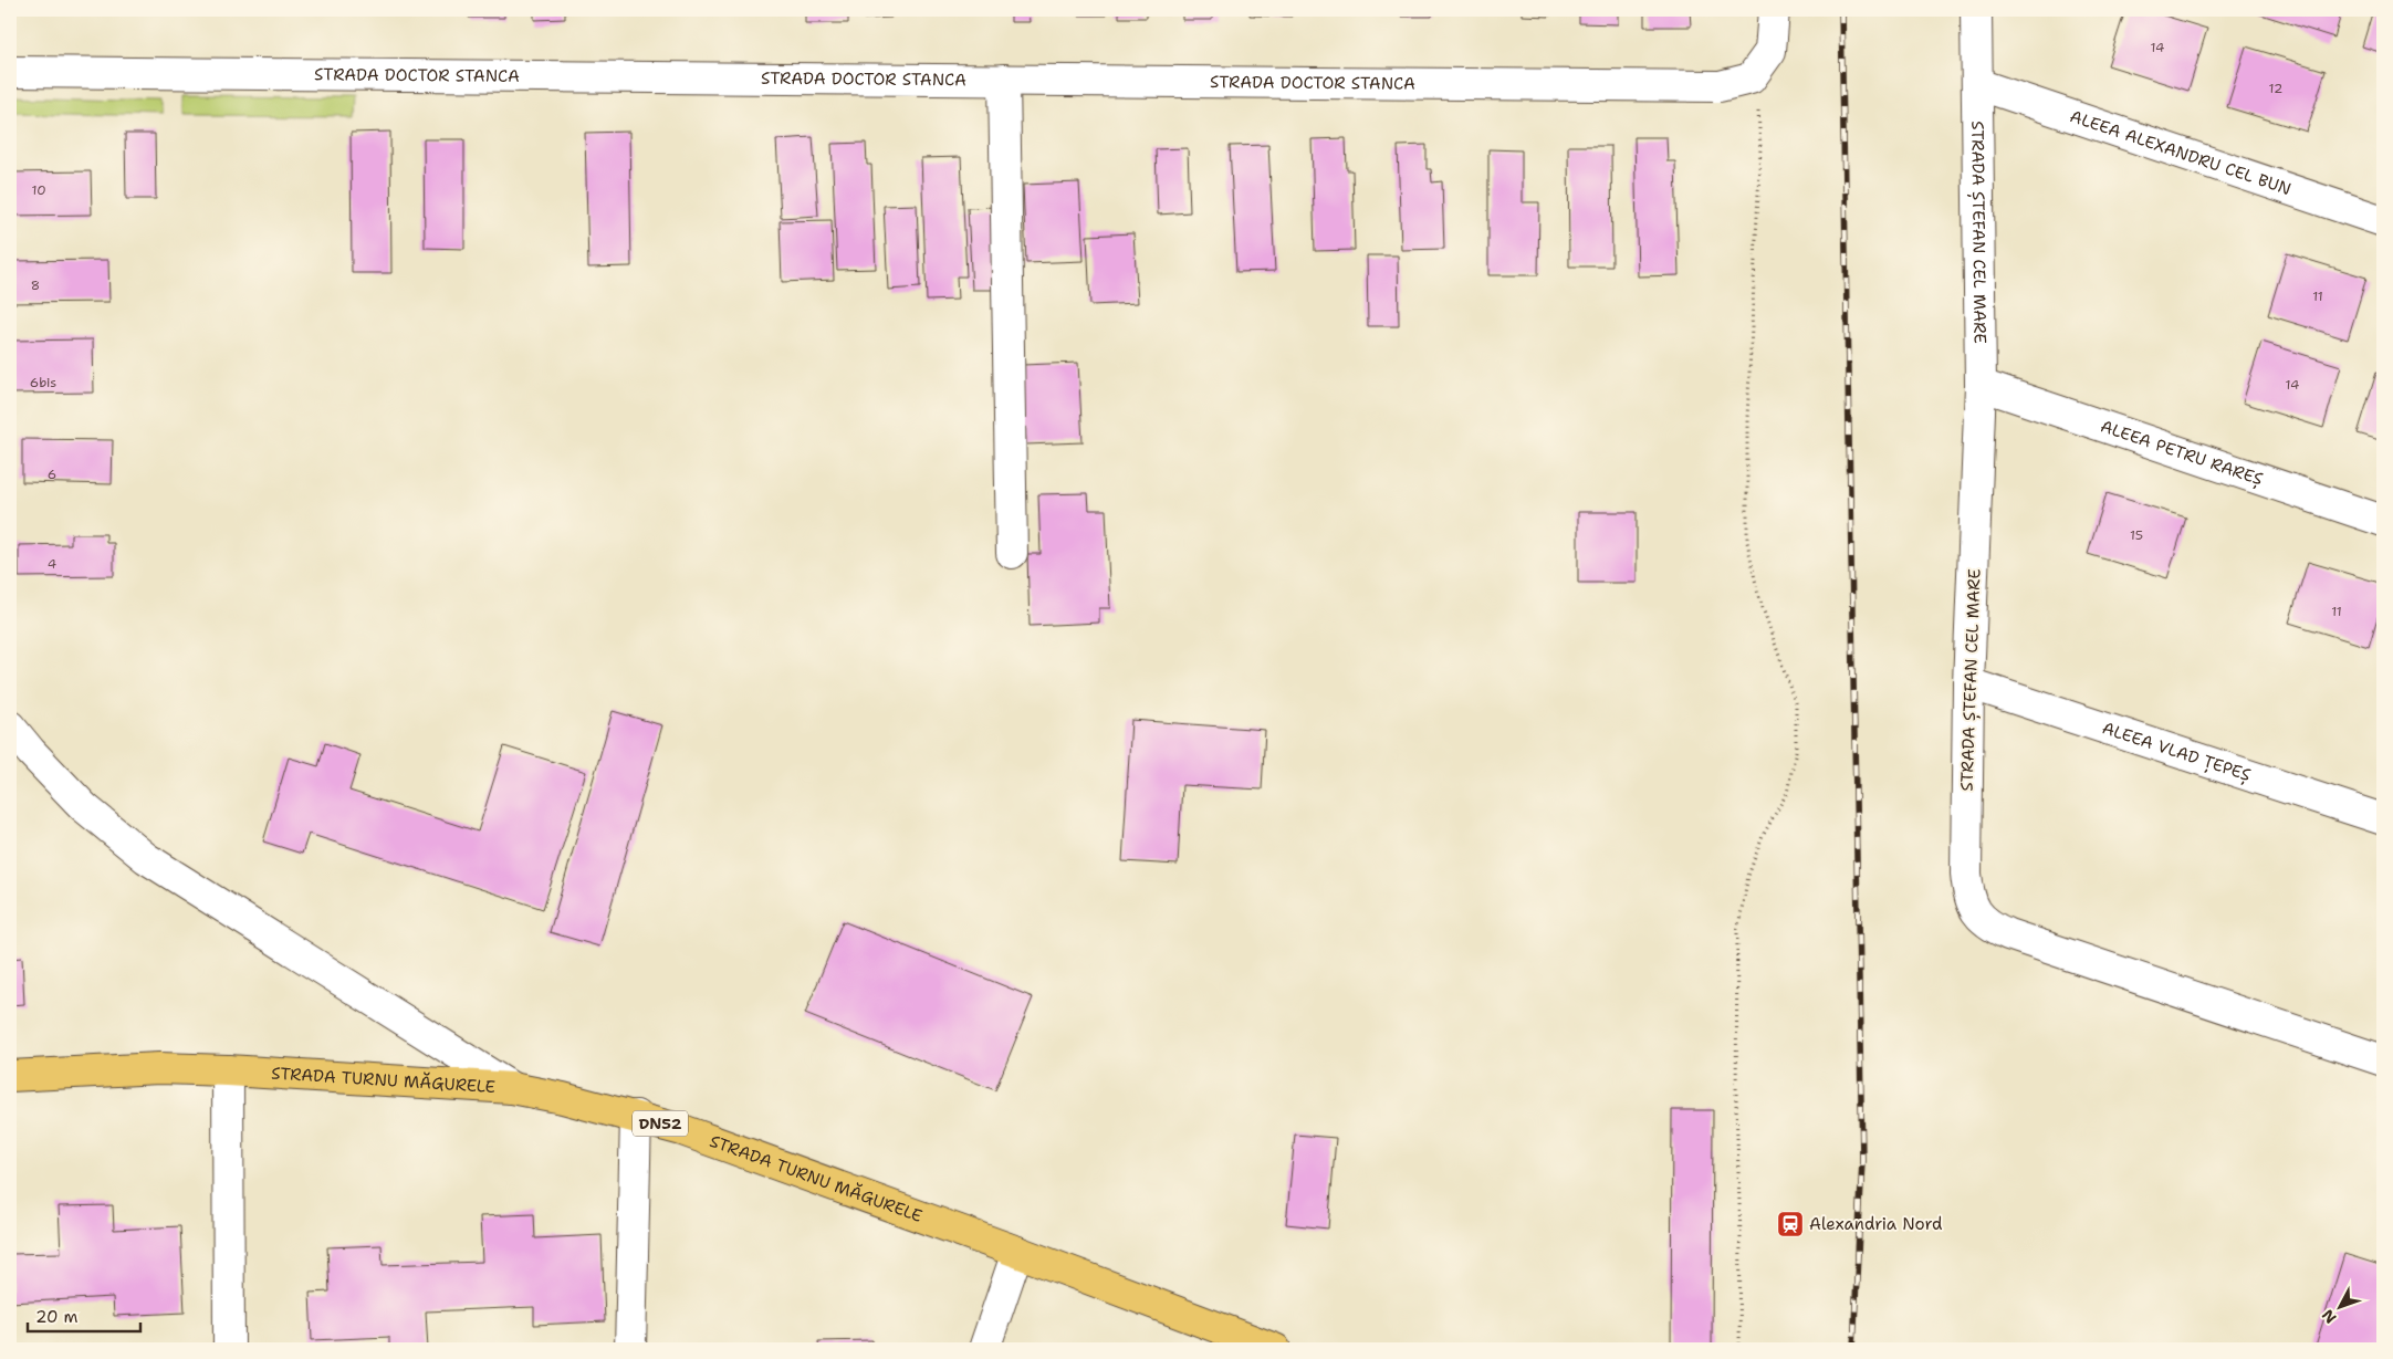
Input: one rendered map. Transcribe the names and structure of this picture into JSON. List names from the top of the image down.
{
  "streets": {
    "main road": ["STRADA TURNU MĂGURELE", "DN52"],
    "street": [
      "STRADA DOCTOR STANCA",
      "ALEEA ALEXANDRU CEL BUN",
      "STRADA ȘTEFAN CEL MARE",
      "ALEEA PETRU RAREȘ",
      "ALEEA VLAD ȚEPEȘ"
    ]
  },
  "crossings": [
    ["ALEEA ALEXANDRU CEL BUN", "STRADA ȘTEFAN CEL MARE"],
    ["STRADA ȘTEFAN CEL MARE", "ALEEA PETRU RAREȘ"],
    ["STRADA ȘTEFAN CEL MARE", "ALEEA VLAD ȚEPEȘ"]
  ],
  "places": {
    "station": ["Alexandria Nord"]
  },
  "house_numbers": [
    "14",
    "12",
    "10",
    "8",
    "11",
    "6bis",
    "14",
    "6",
    "15",
    "4",
    "11"
  ],
  "scale_bar": "20 m",
  "north": "bottom left"
}
